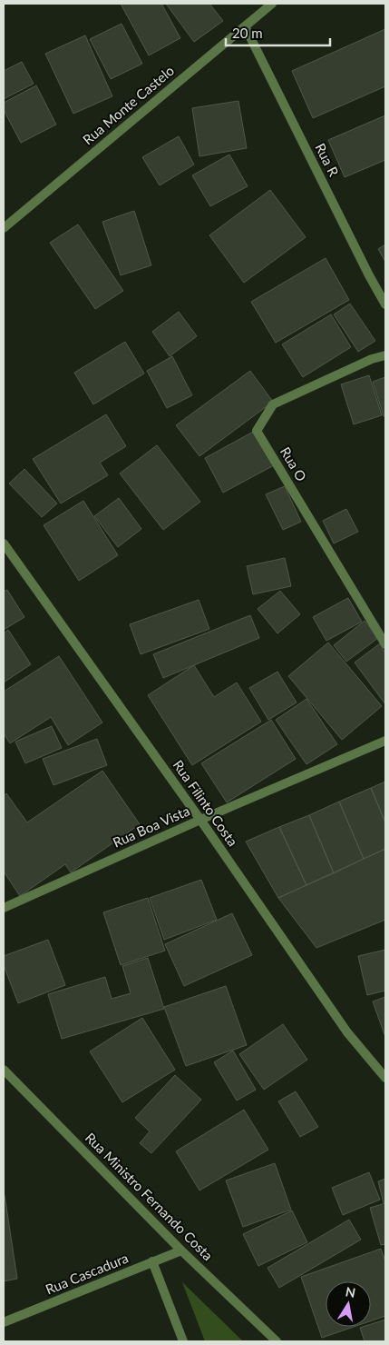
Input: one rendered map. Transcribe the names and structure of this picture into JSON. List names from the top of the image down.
{
  "streets": {
    "street": [
      "Rua Monte Castelo",
      "Rua R",
      "Rua O",
      "Rua Filinto Costa",
      "Rua Boa Vista",
      "Rua Ministro Fernando Costa",
      "Rua Cascadura"
    ]
  },
  "crossings": [
    ["Rua Monte Castelo", "Rua R"],
    ["Rua Filinto Costa", "Rua Boa Vista"],
    ["Rua Ministro Fernando Costa", "Rua Cascadura"]
  ],
  "scale_bar": "20 m",
  "north": "top"
}
